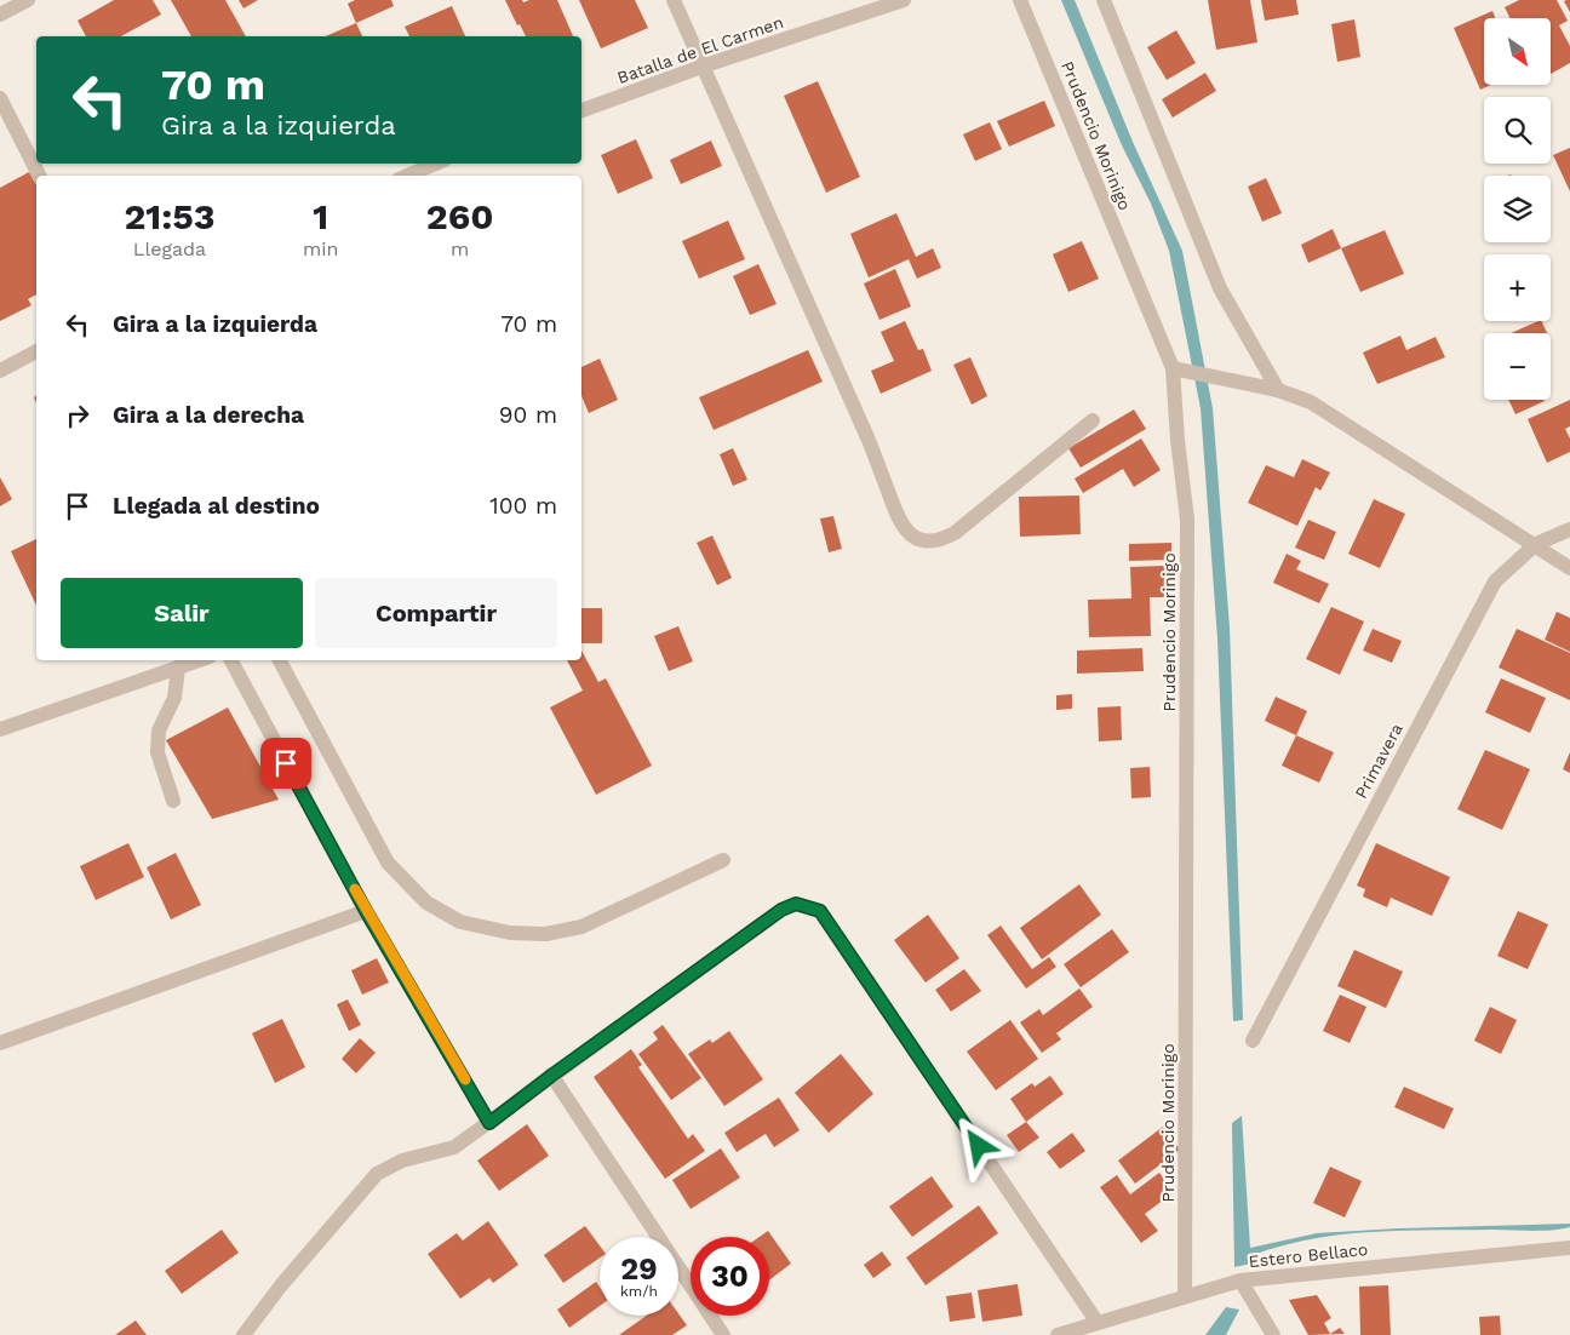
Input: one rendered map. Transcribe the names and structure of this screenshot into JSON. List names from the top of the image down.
{
  "streets": {
    "street": [
      "Batalla de El Carmen",
      "Prudencio Morinigo",
      "Primavera",
      "Estero Bellaco"
    ]
  },
  "crossings": [
    ["Prudencio Morinigo", "Estero Bellaco"]
  ],
  "north": "bottom right",
  "page": {
    "map_buttons": ["+", "−"],
    "turn": ["70 m", "Gira a la izquierda"],
    "eta": [
      "21:53",
      "Llegada",
      "1",
      "min",
      "260",
      "m"
    ],
    "list": [
      {
        "name": "Gira a la izquierda",
        "value": "70 m"
      },
      {
        "name": "Gira a la derecha",
        "value": "90 m"
      },
      {
        "name": "Llegada al destino",
        "value": "100 m"
      }
    ],
    "buttons": ["Salir", "Compartir"],
    "speed": "29 km/h",
    "limit": "30"
  }
}
